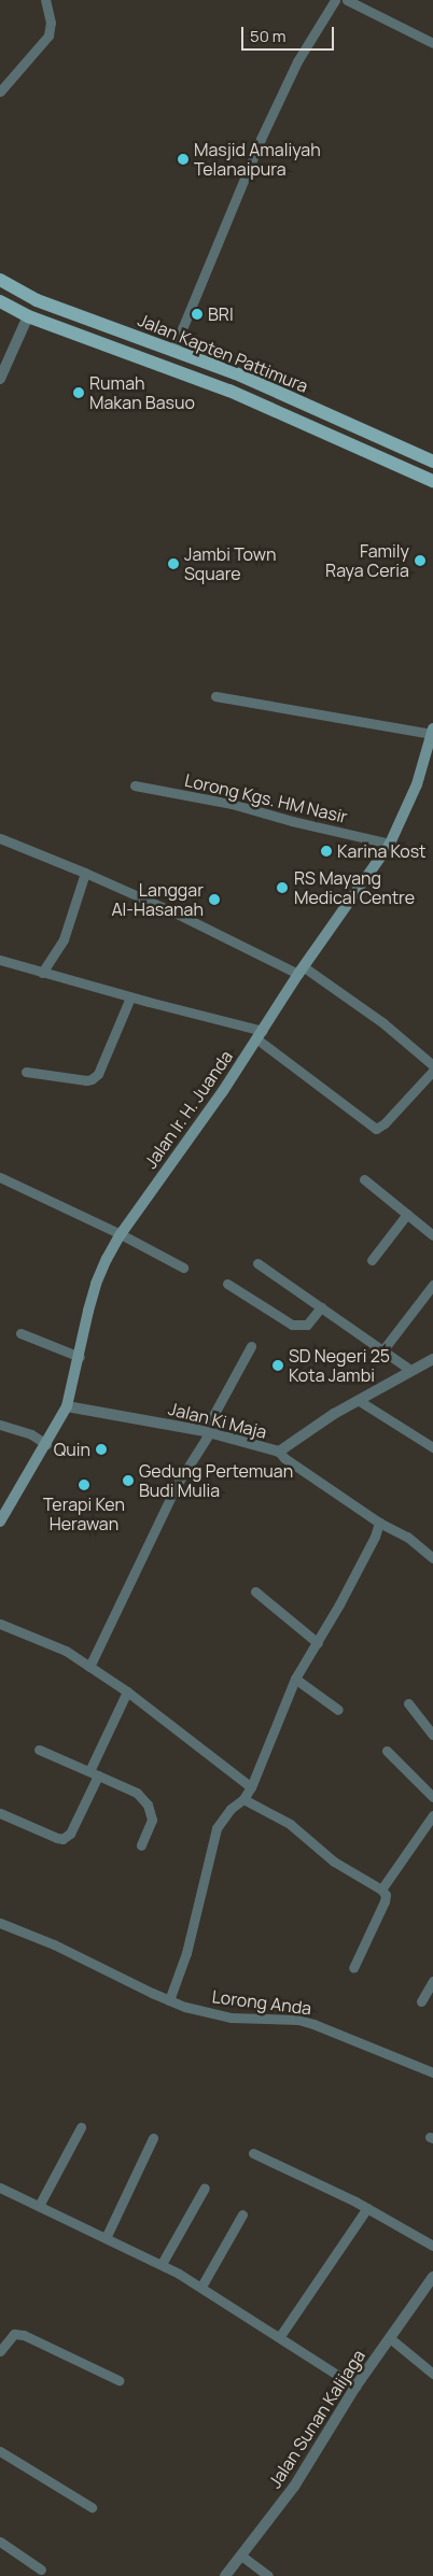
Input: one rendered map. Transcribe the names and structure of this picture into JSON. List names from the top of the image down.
{
  "streets": {
    "main road": ["Jalan Kapten Pattimura", "Jalan Ir. H. Juanda"],
    "street": [
      "Lorong Kgs. HM Nasir",
      "Jalan Ki Maja",
      "Lorong Anda",
      "Jalan Sunan Kalijaga"
    ]
  },
  "crossings": [
    ["Lorong Kgs. HM Nasir", "Jalan Ir. H. Juanda"],
    ["Jalan Ir. H. Juanda", "Jalan Ki Maja"]
  ],
  "places": [
    "Masjid Amaliyah Telanaipura",
    "BRI",
    "Rumah Makan Basuo",
    "Family Raya Ceria",
    "Jambi Town Square",
    "Karina Kost",
    "RS Mayang Medical Centre",
    "Langgar Al-Hasanah",
    "SD Negeri 25 Kota Jambi",
    "Quin",
    "Gedung Pertemuan Budi Mulia",
    "Terapi Ken Herawan"
  ],
  "scale_bar": "50 m"
}
